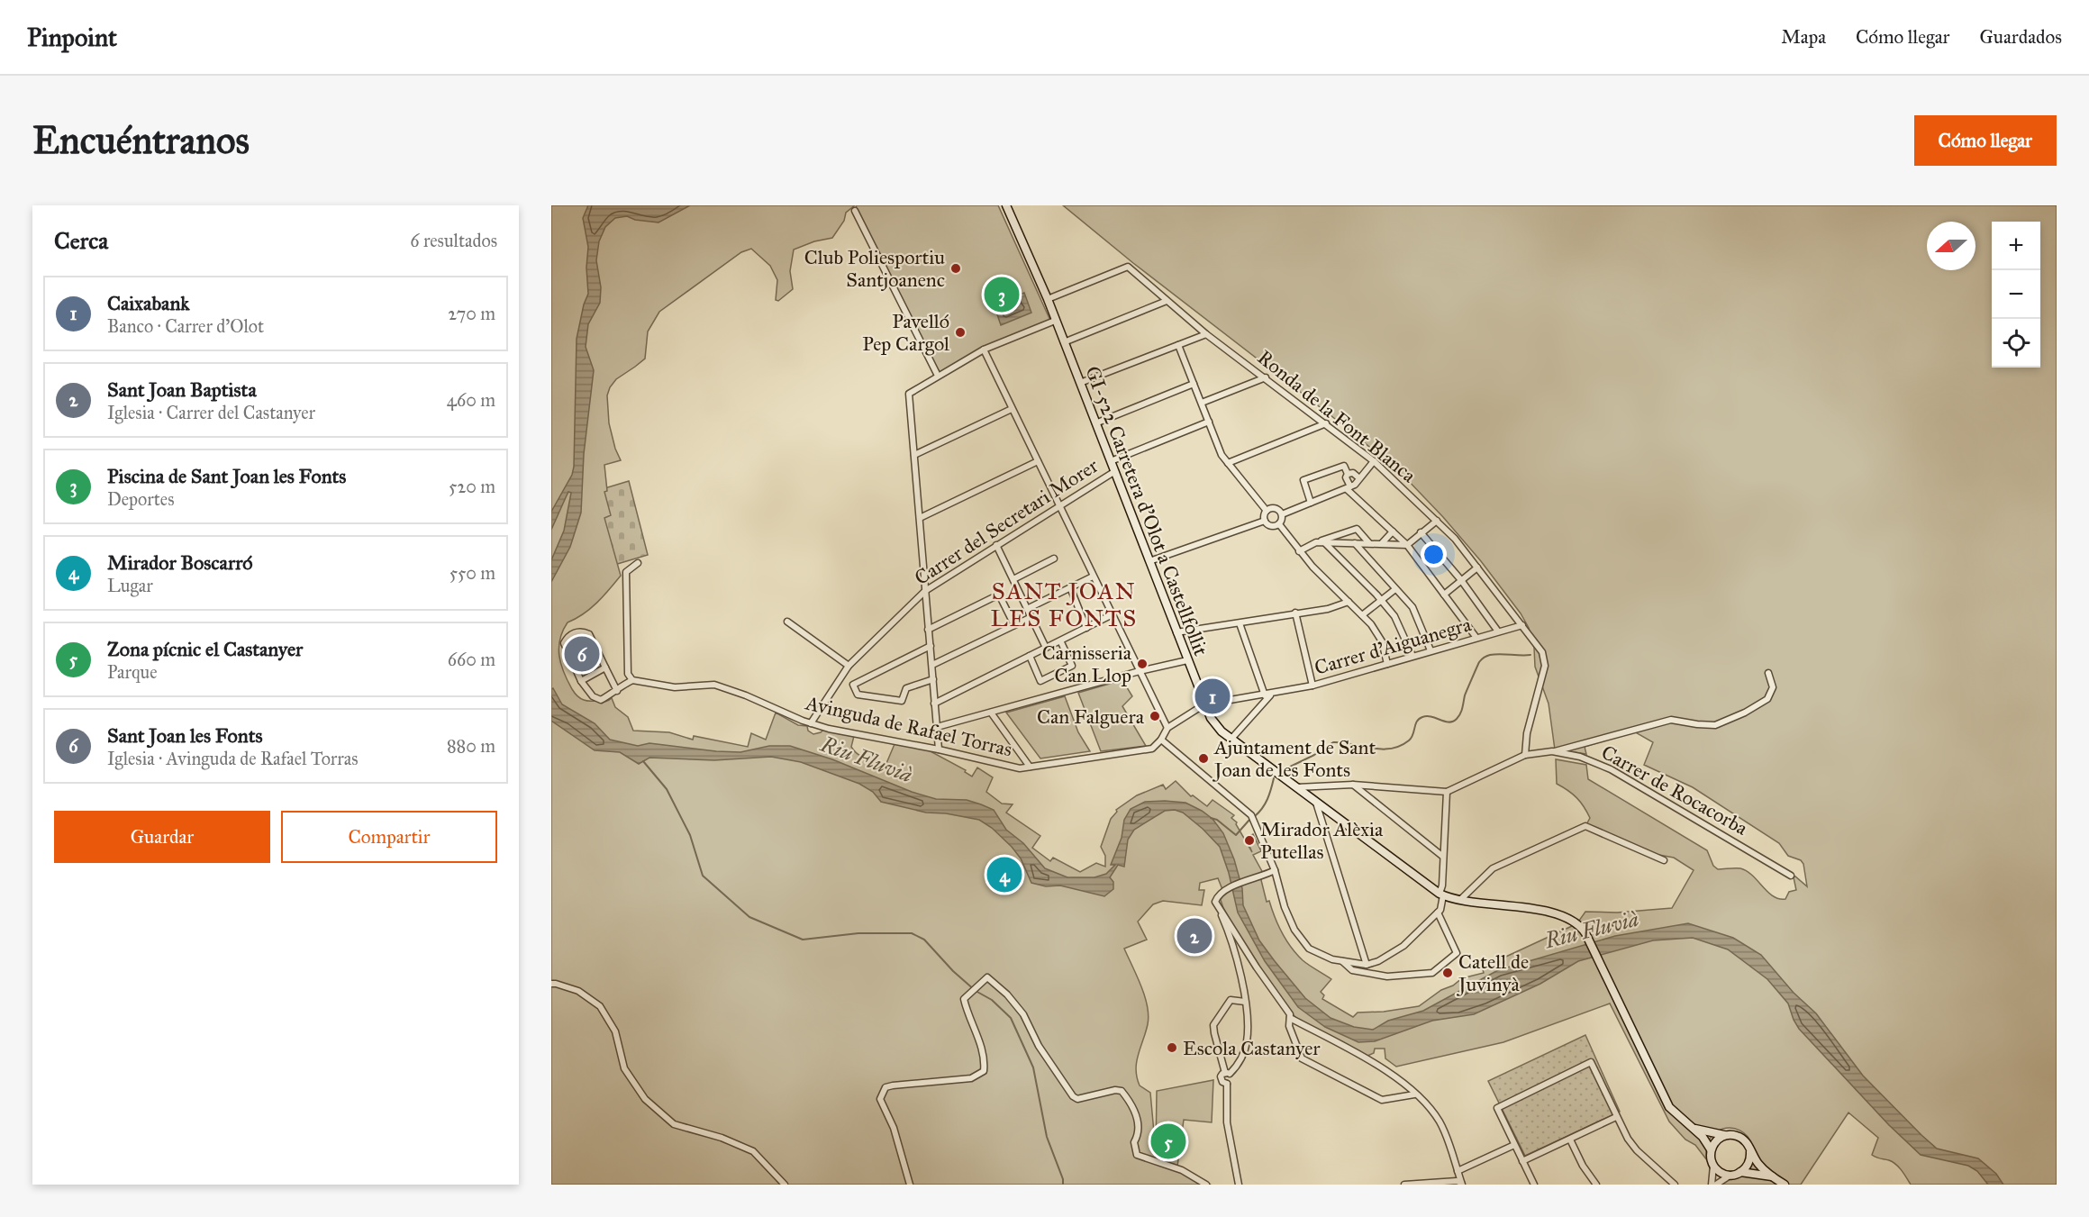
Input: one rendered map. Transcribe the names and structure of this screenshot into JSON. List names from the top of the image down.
{
  "streets": {
    "street": [
      "Ronda de la Font Blanca",
      "GI-522 Carretera d'Olot a Castellfollit",
      "Carrer del Secretari Morer",
      "Carrer d'Aiguanegra",
      "Avinguda de Rafael Torras",
      "Carrer de Rocacorba"
    ]
  },
  "crossings": [
    ["Ronda de la Font Blanca", "GI-522 Carretera d'Olot a Castellfollit"],
    ["Ronda de la Font Blanca", "Carrer d'Aiguanegra"],
    ["Ronda de la Font Blanca", "Carrer de Rocacorba"],
    ["GI-522 Carretera d'Olot a Castellfollit", "Carrer del Secretari Morer"],
    ["GI-522 Carretera d'Olot a Castellfollit", "Carrer d'Aiguanegra"],
    ["Carrer del Secretari Morer", "Avinguda de Rafael Torras"]
  ],
  "districts": ["SANT JOAN LES FONTS"],
  "water": ["Riu Fluvià"],
  "places": [
    "Club Poliesportiu Santjoanenc",
    "Pavelló Pep Cargol",
    "Carnisseria Can Llop",
    "Can Falguera",
    "Ajuntament de Sant Joan de les Fonts",
    "Mirador Alèxia Putellas",
    "Catell de Juvinyà",
    "Escola Castanyer"
  ],
  "north": "left",
  "page": {
    "header": "Pinpoint",
    "nav": ["Mapa", "Cómo llegar", "Guardados"],
    "buttons": [
      "Cómo llegar",
      ["Guardar", "Compartir"]
    ],
    "title": "Encuéntranos",
    "heading": ["Cerca", "6 resultados"],
    "map_buttons": ["+", "−"],
    "pins": [
      "3",
      "6",
      "1",
      "4",
      "2",
      "5"
    ],
    "list": [
      {
        "mark": "1",
        "name": "Caixabank",
        "note": "Banco · Carrer d'Olot",
        "value": "270 m"
      },
      {
        "mark": "2",
        "name": "Sant Joan Baptista",
        "note": "Iglesia · Carrer del Castanyer",
        "value": "460 m"
      },
      {
        "mark": "3",
        "name": "Piscina de Sant Joan les Fonts",
        "note": "Deportes",
        "value": "520 m"
      },
      {
        "mark": "4",
        "name": "Mirador Boscarró",
        "note": "Lugar",
        "value": "550 m"
      },
      {
        "mark": "5",
        "name": "Zona pícnic el Castanyer",
        "note": "Parque",
        "value": "660 m"
      },
      {
        "mark": "6",
        "name": "Sant Joan les Fonts",
        "note": "Iglesia · Avinguda de Rafael Torras",
        "value": "880 m"
      }
    ]
  }
}
